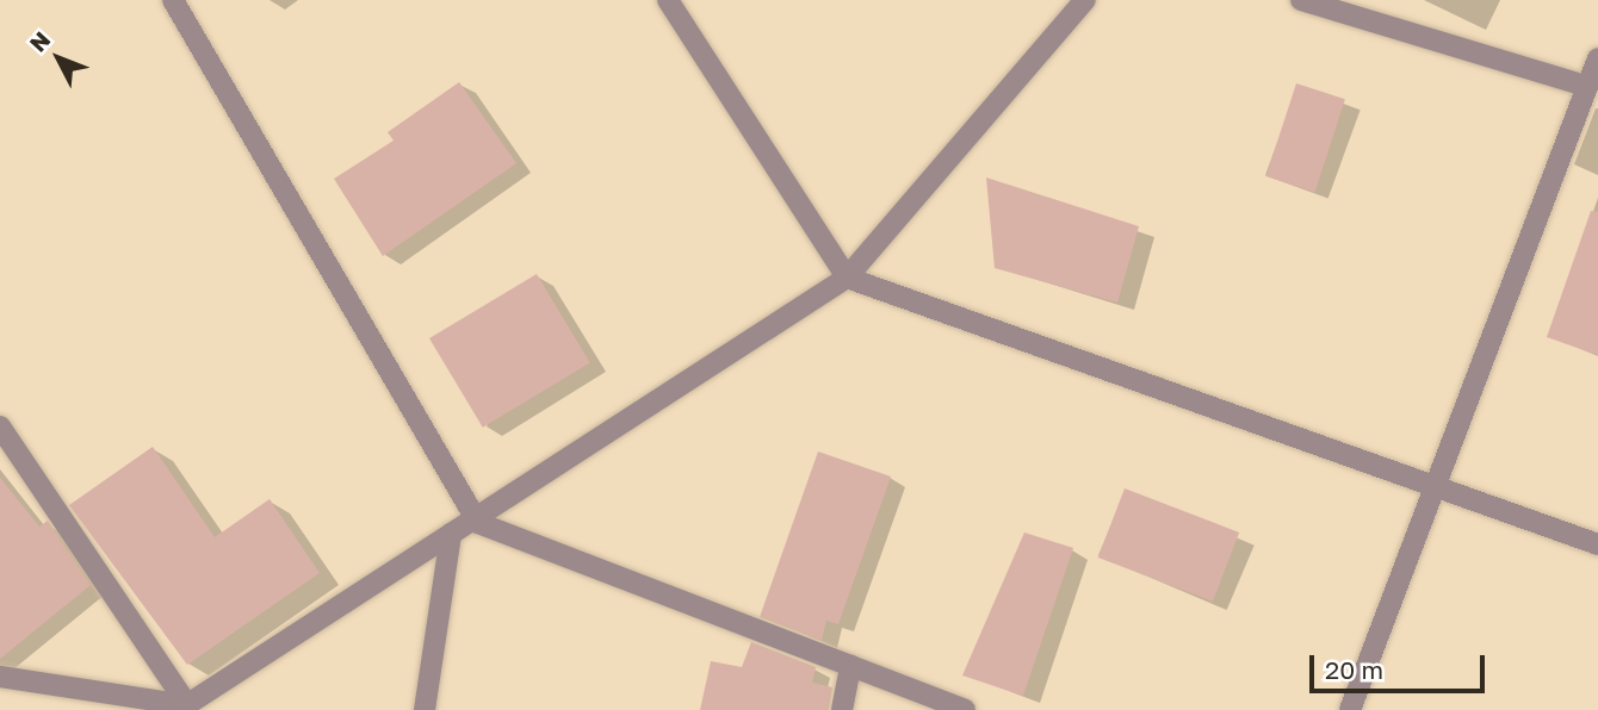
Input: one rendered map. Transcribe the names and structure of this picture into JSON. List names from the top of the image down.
{
  "scale_bar": "20 m",
  "north": "top left"
}
